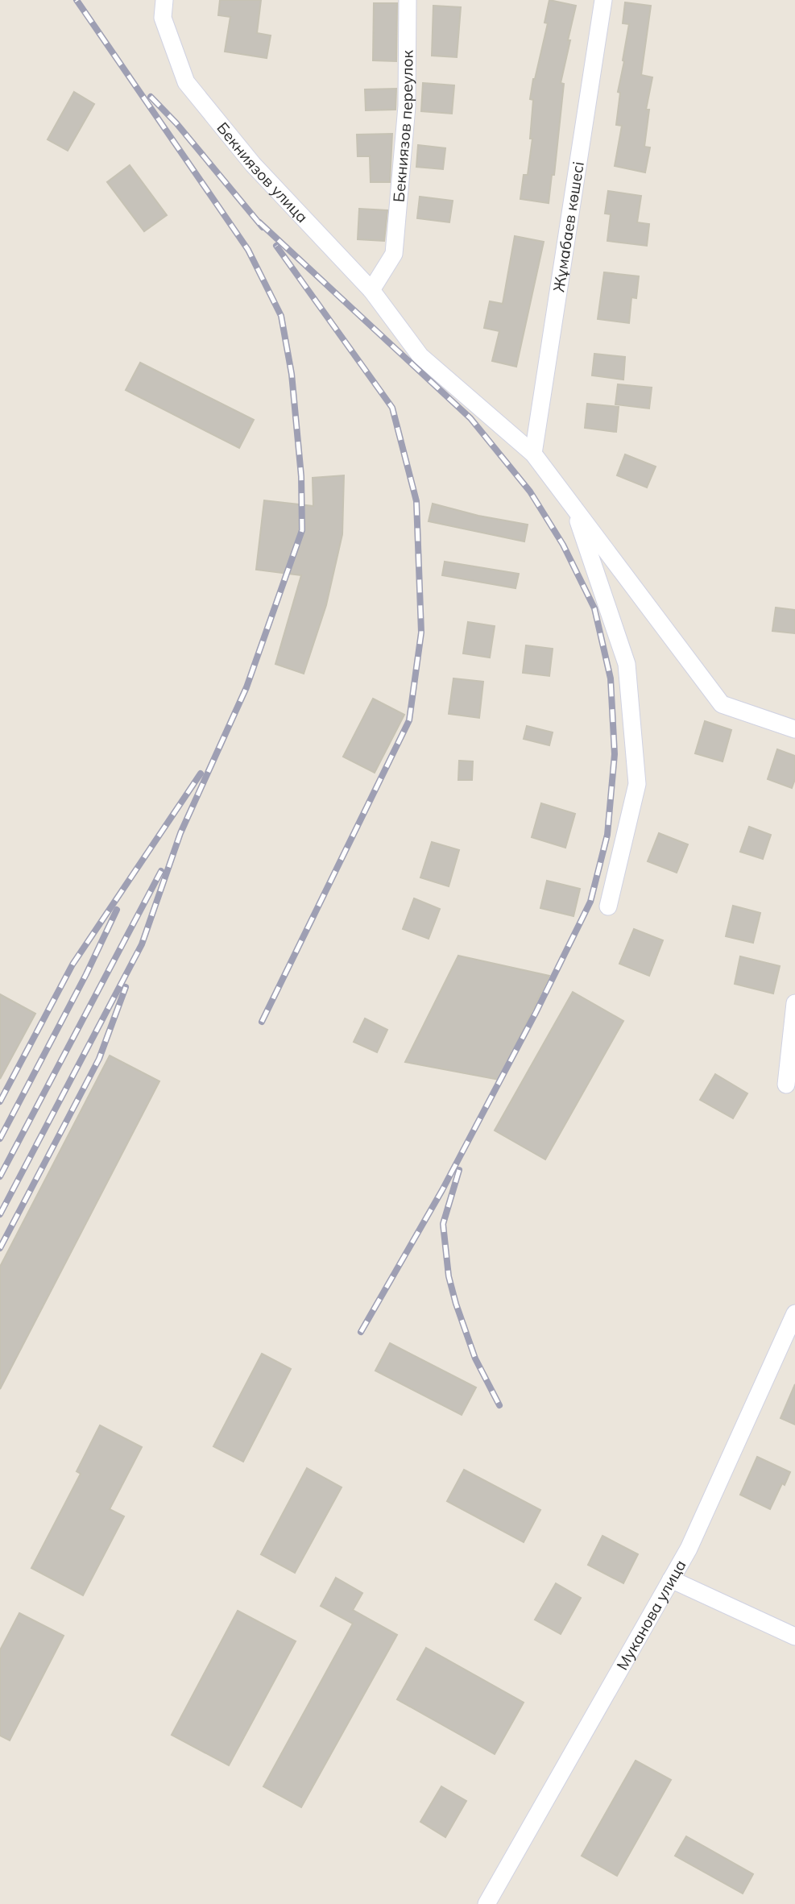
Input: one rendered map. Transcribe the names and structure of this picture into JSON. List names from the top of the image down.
{
  "streets": {
    "street": [
      "Бекниязов переулок",
      "Бекниязов улица",
      "Жұмабаев көшесі",
      "Муканова улица"
    ]
  },
  "crossings": [
    ["Бекниязов переулок", "Бекниязов улица"],
    ["Бекниязов улица", "Жұмабаев көшесі"]
  ]
}
